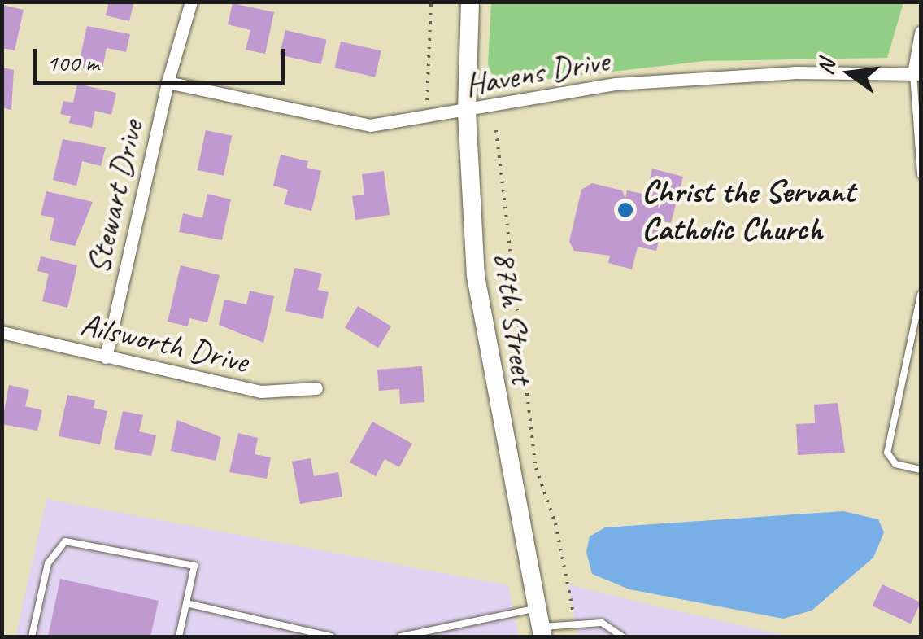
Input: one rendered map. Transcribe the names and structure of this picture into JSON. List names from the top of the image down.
{
  "streets": {
    "main road": ["87th Street"],
    "street": ["Havens Drive", "Stewart Drive", "Ailsworth Drive"]
  },
  "crossings": [
    ["Havens Drive", "Stewart Drive"],
    ["Havens Drive", "87th Street"],
    ["Stewart Drive", "Ailsworth Drive"]
  ],
  "places": ["Christ the Servant Catholic Church"],
  "scale_bar": "100 m",
  "north": "left"
}
